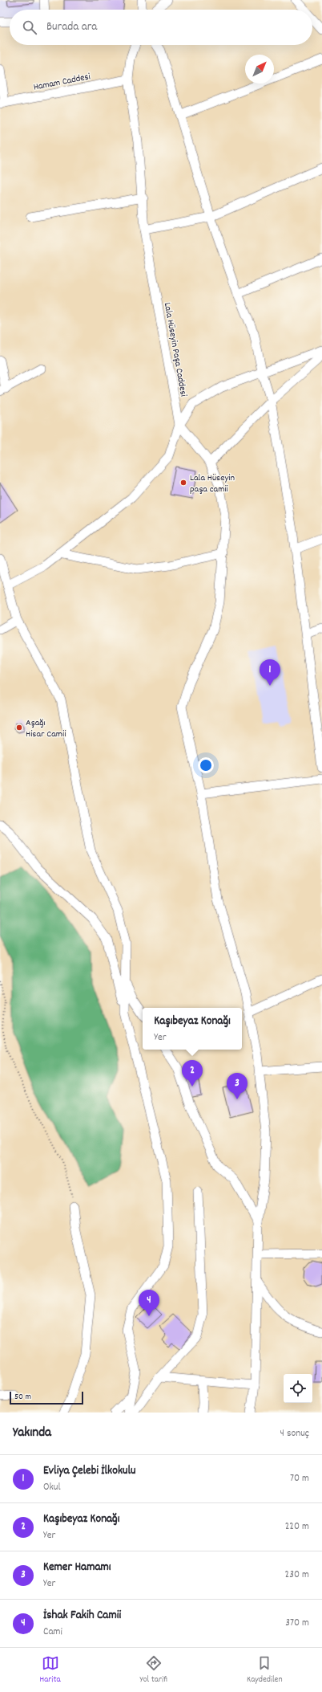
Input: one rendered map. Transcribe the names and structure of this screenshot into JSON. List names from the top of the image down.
{
  "streets": {
    "street": ["Hamam Caddesi", "Lala Hüseyin Paşa Caddesi"]
  },
  "crossings": [
    ["Hamam Caddesi", "Lala Hüseyin Paşa Caddesi"]
  ],
  "places": ["Lala Hüseyin paşa camii", "Aşağı Hisar Camii"],
  "scale_bar": "50 m",
  "north": "top right",
  "page": {
    "search": "Burada ara",
    "pins": [
      "1",
      "2",
      "3",
      "4"
    ],
    "popup": ["Kaşıbeyaz Konağı", "Yer"],
    "scale": "50 m",
    "heading": ["Yakında", "4 sonuç"],
    "list": [
      {
        "mark": "1",
        "name": "Evliya Çelebi İlkokulu",
        "note": "Okul",
        "value": "70 m"
      },
      {
        "mark": "2",
        "name": "Kaşıbeyaz Konağı",
        "note": "Yer",
        "value": "220 m"
      },
      {
        "mark": "3",
        "name": "Kemer Hamamı",
        "note": "Yer",
        "value": "230 m"
      },
      {
        "mark": "4",
        "name": "İshak Fakih Camii",
        "note": "Cami",
        "value": "370 m"
      }
    ],
    "nav": ["Harita", "Yol tarifi", "Kaydedilen"]
  }
}
